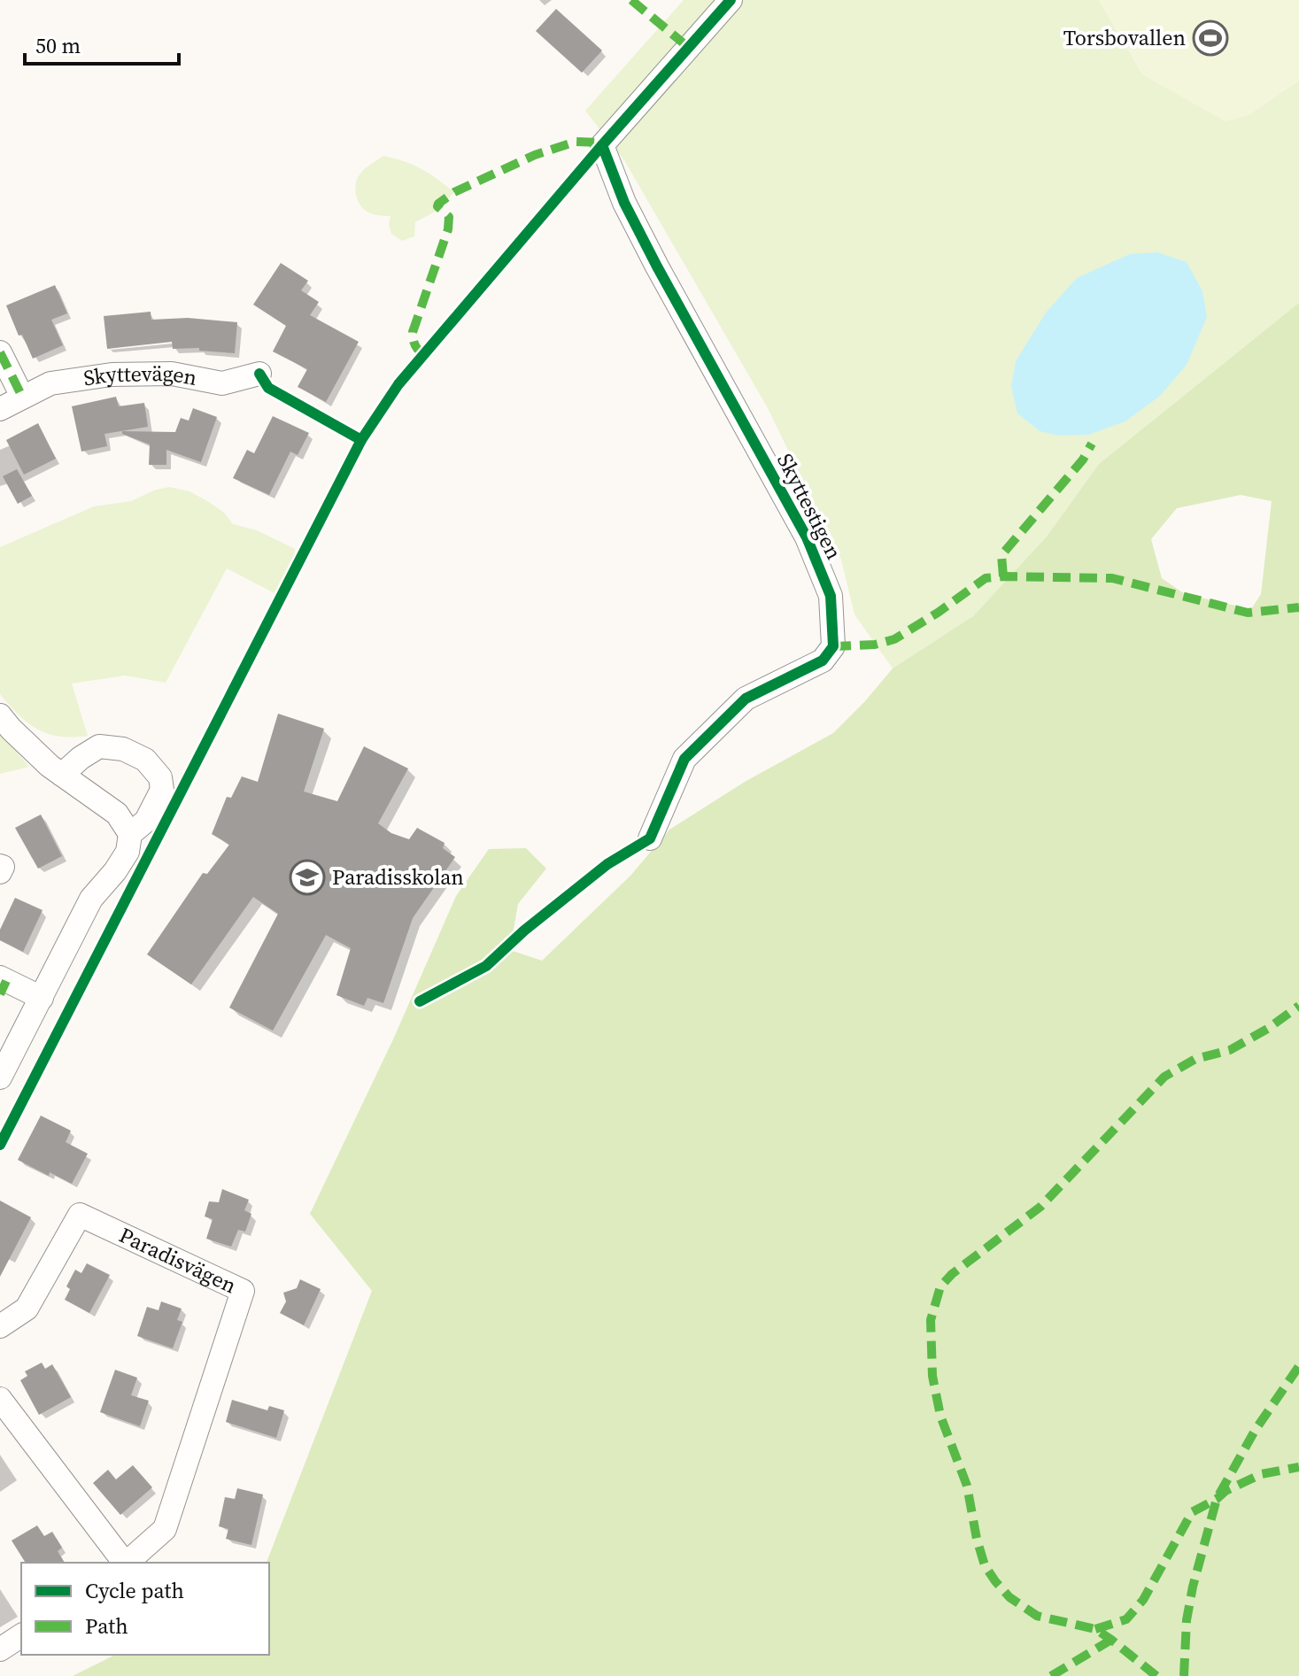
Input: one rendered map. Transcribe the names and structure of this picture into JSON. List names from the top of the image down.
{
  "streets": {
    "street": ["Skyttevägen", "Skyttestigen", "Paradisvägen"]
  },
  "places": {
    "sports": ["Torsbovallen"],
    "school or university": ["Paradisskolan"]
  },
  "legend": ["Cycle path", "Path"],
  "scale_bar": "50 m"
}
